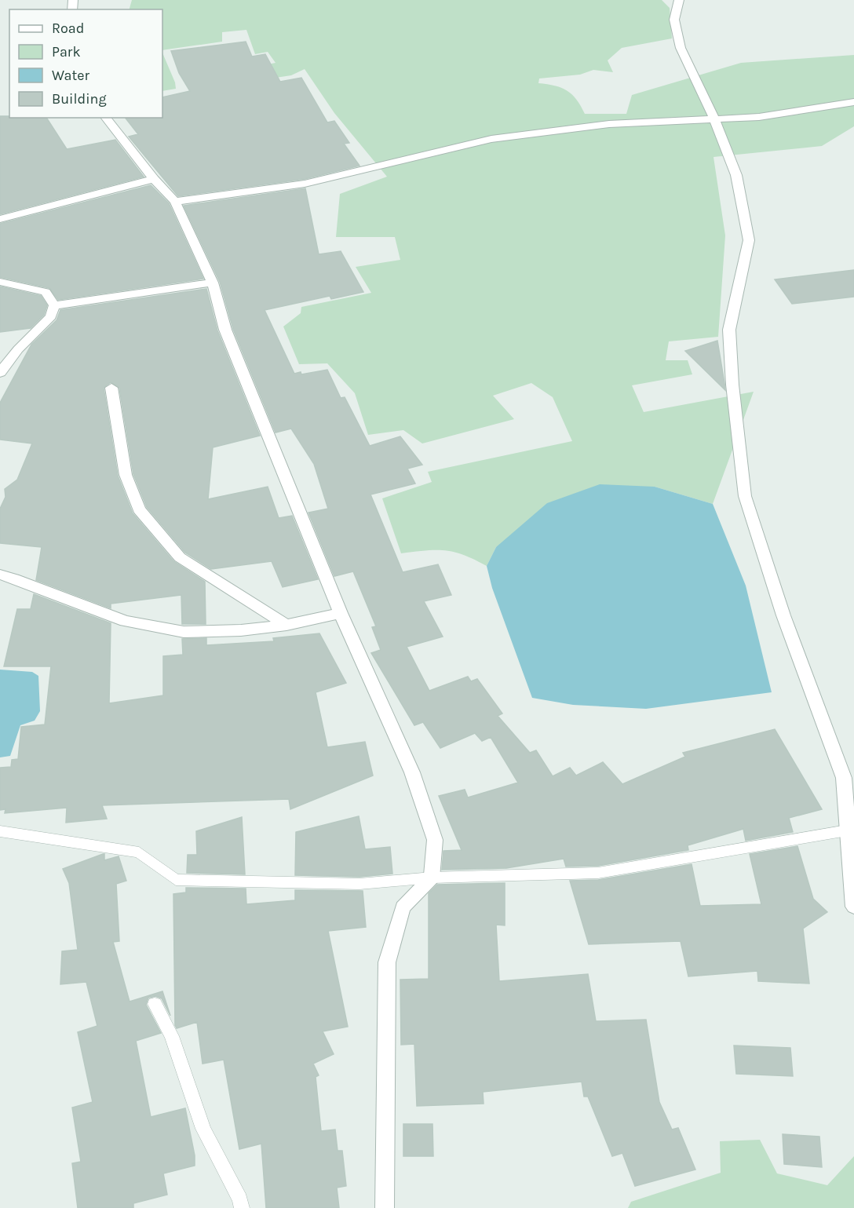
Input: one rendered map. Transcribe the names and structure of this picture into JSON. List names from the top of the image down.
{
  "legend": [
    "Road",
    "Park",
    "Water",
    "Building"
  ]
}
